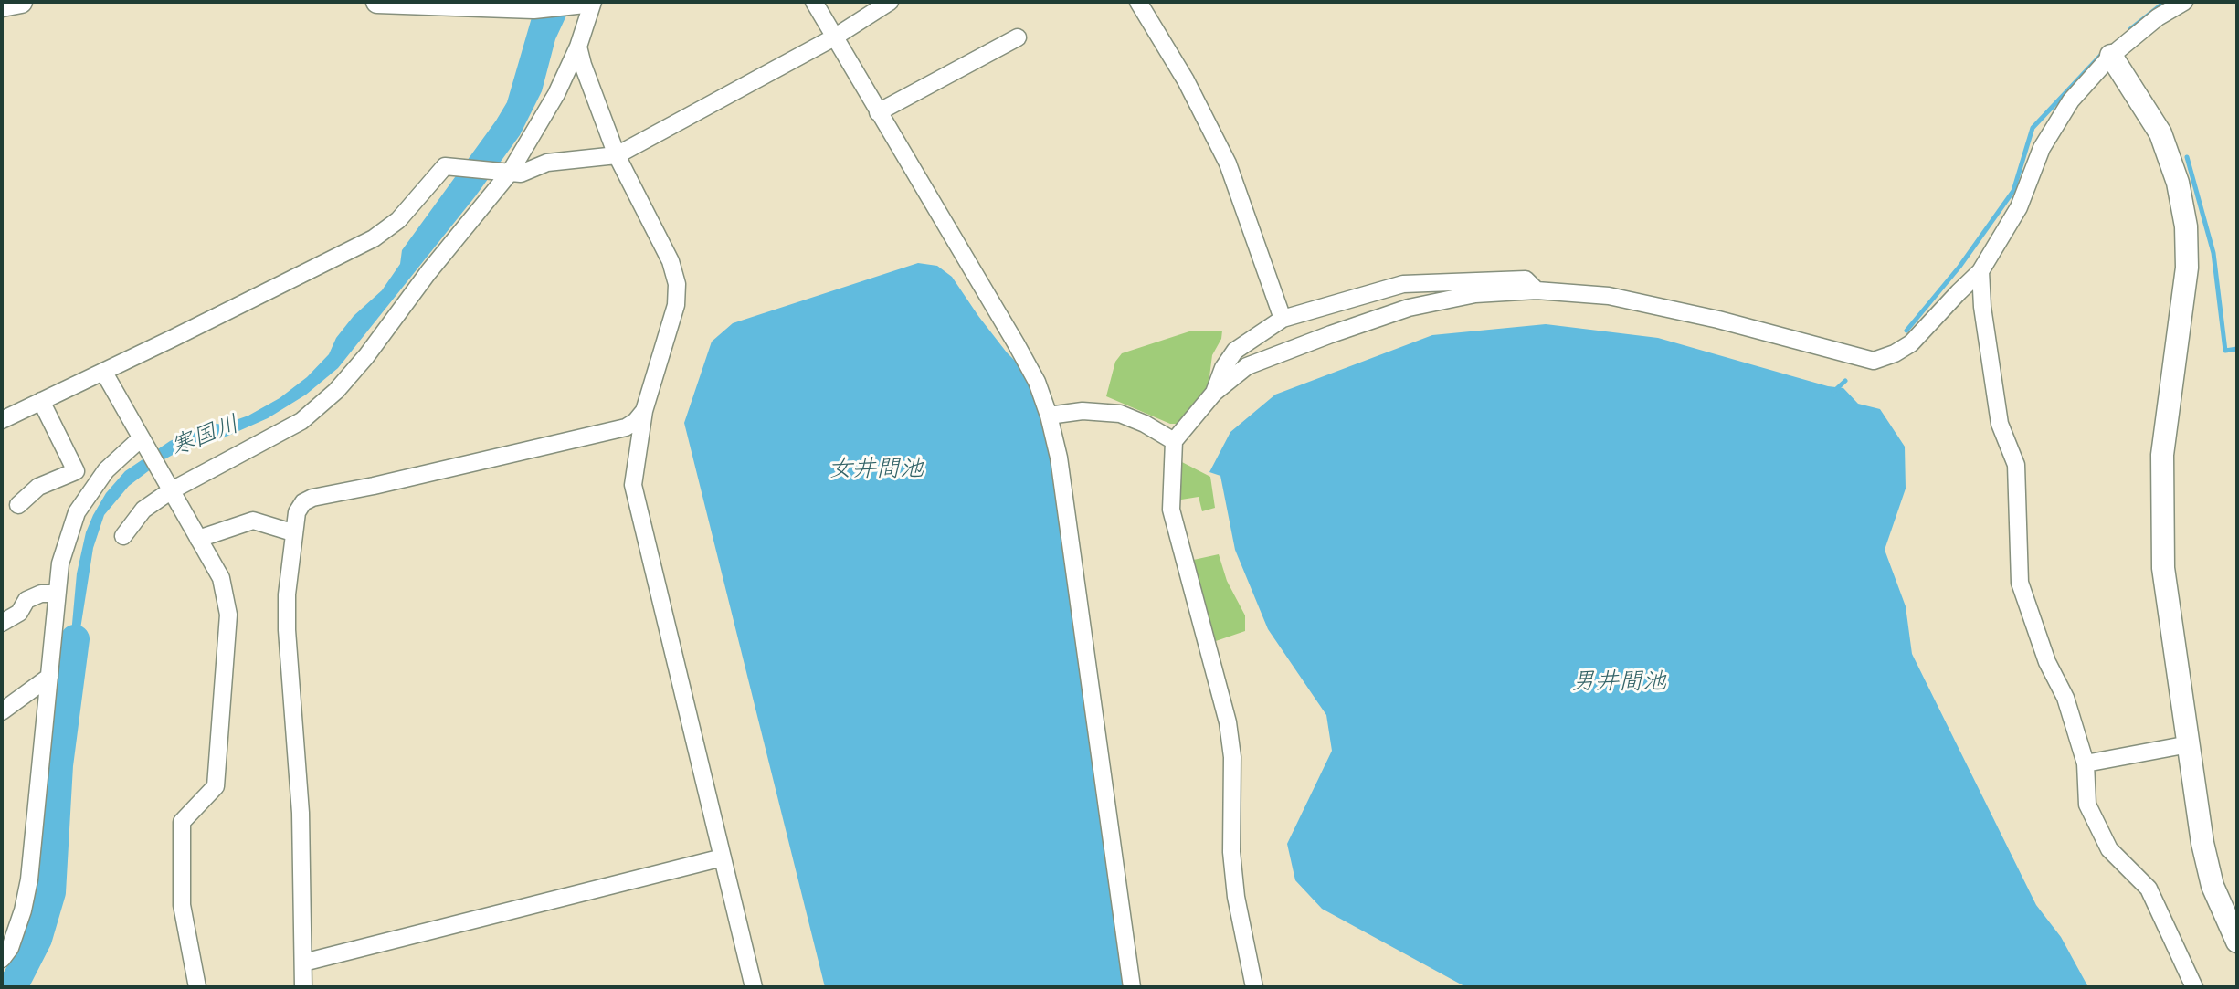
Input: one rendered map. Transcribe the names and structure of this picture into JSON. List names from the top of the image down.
{
  "water": ["寒国川", "女井間池", "男井間池"]
}
